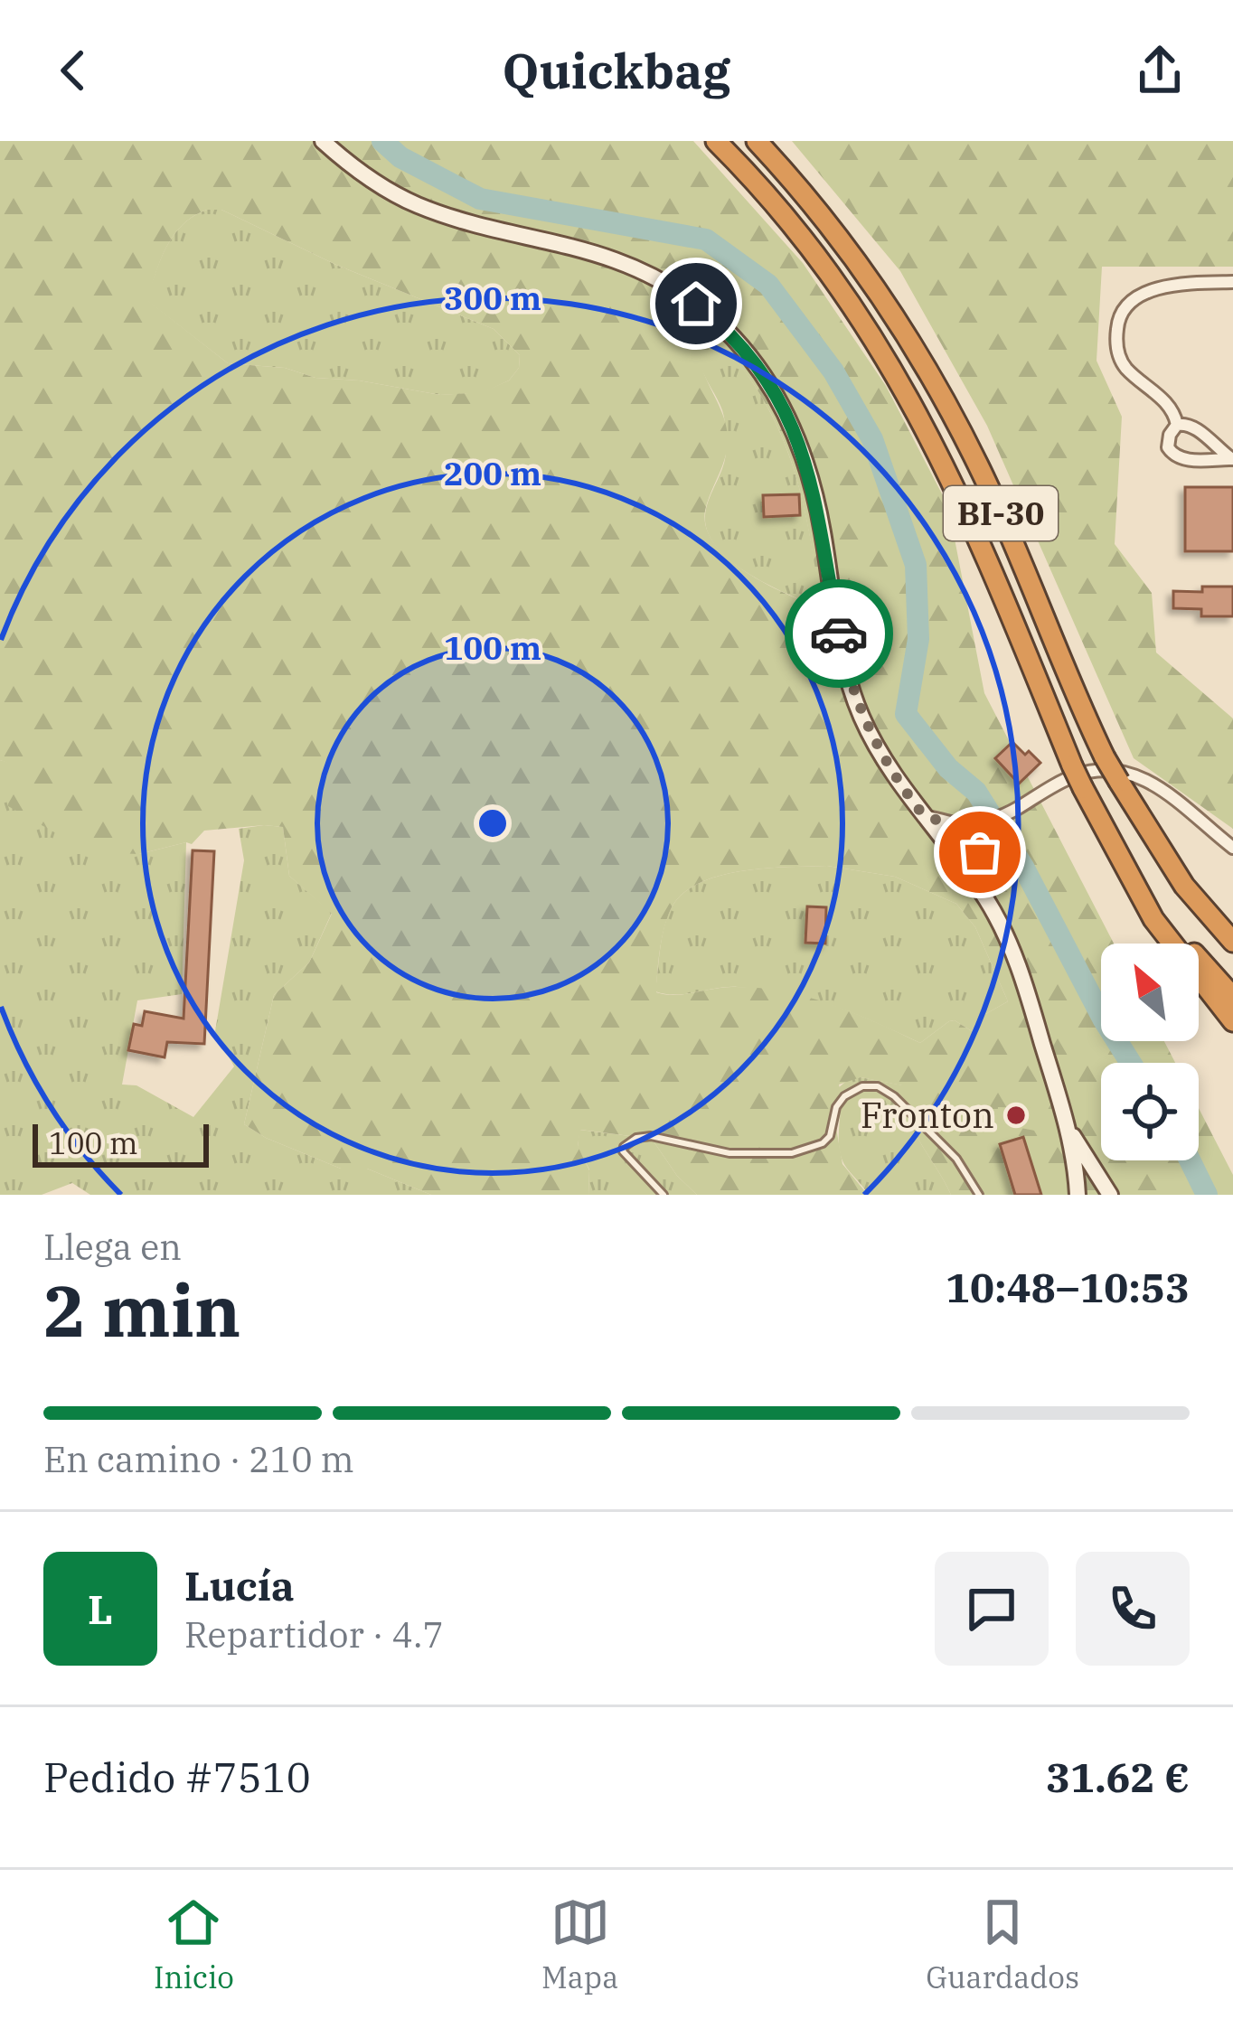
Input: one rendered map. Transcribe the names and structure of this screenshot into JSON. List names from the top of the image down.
{
  "streets": {
    "highway": ["BI-30"]
  },
  "places": ["Fronton"],
  "scale_bar": "100 m",
  "north": "top left",
  "page": {
    "header": "Quickbag",
    "scale": "100 m",
    "heading": ["2 min", "Llega en", "10:48–10:53"],
    "panel": [
      "Lucía",
      "Repartidor · 4.7",
      "Pedido #7510",
      "31.62 €"
    ],
    "bar": "En camino · 210 m",
    "round": "L",
    "tabs": ["Inicio", "Mapa", "Guardados"]
  },
  "rings": ["300 m", "200 m", "100 m"]
}
